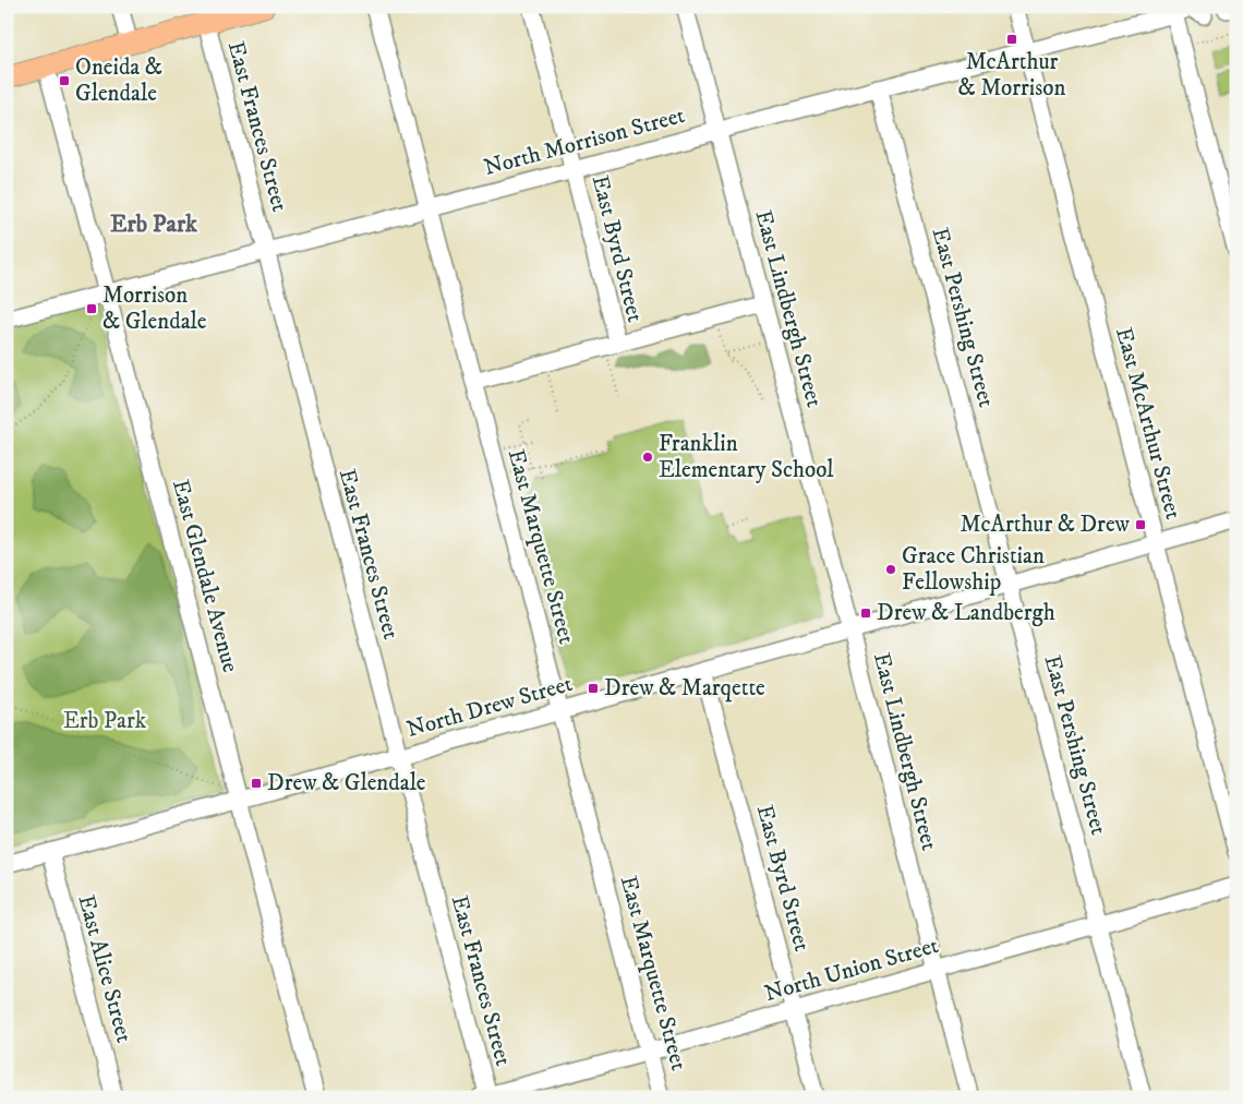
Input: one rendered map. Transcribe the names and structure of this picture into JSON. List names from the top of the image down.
{
  "streets": {
    "street": [
      "East Frances Street",
      "North Morrison Street",
      "East Byrd Street",
      "East Lindbergh Street",
      "East Pershing Street",
      "East McArthur Street",
      "East Marquette Street",
      "East Glendale Avenue",
      "North Drew Street",
      "East Alice Street",
      "North Union Street"
    ]
  },
  "crossings": [
    ["East Frances Street", "North Morrison Street"],
    ["East Frances Street", "North Drew Street"],
    ["East Frances Street", "North Union Street"],
    ["North Morrison Street", "East Byrd Street"],
    ["North Morrison Street", "East Lindbergh Street"],
    ["North Morrison Street", "East Pershing Street"],
    ["North Morrison Street", "East McArthur Street"],
    ["North Morrison Street", "East Marquette Street"],
    ["North Morrison Street", "East Glendale Avenue"],
    ["East Byrd Street", "North Drew Street"],
    ["East Byrd Street", "North Union Street"],
    ["East Lindbergh Street", "North Drew Street"],
    ["East Lindbergh Street", "North Union Street"],
    ["East Pershing Street", "North Drew Street"],
    ["East Pershing Street", "North Union Street"],
    ["East McArthur Street", "North Drew Street"],
    ["East Marquette Street", "North Drew Street"],
    ["East Marquette Street", "North Union Street"],
    ["East Glendale Avenue", "North Drew Street"],
    ["North Drew Street", "East Alice Street"]
  ],
  "districts": ["Erb Park"],
  "parks": ["Erb Park"],
  "places": {
    "transit": [
      "McArthur & Morrison",
      "Oneida & Glendale",
      "Morrison & Glendale",
      "McArthur & Drew",
      "Drew & Landbergh",
      "Drew & Marqette",
      "Drew & Glendale"
    ],
    "other": ["Franklin Elementary School", "Grace Christian Fellowship"]
  }
}
